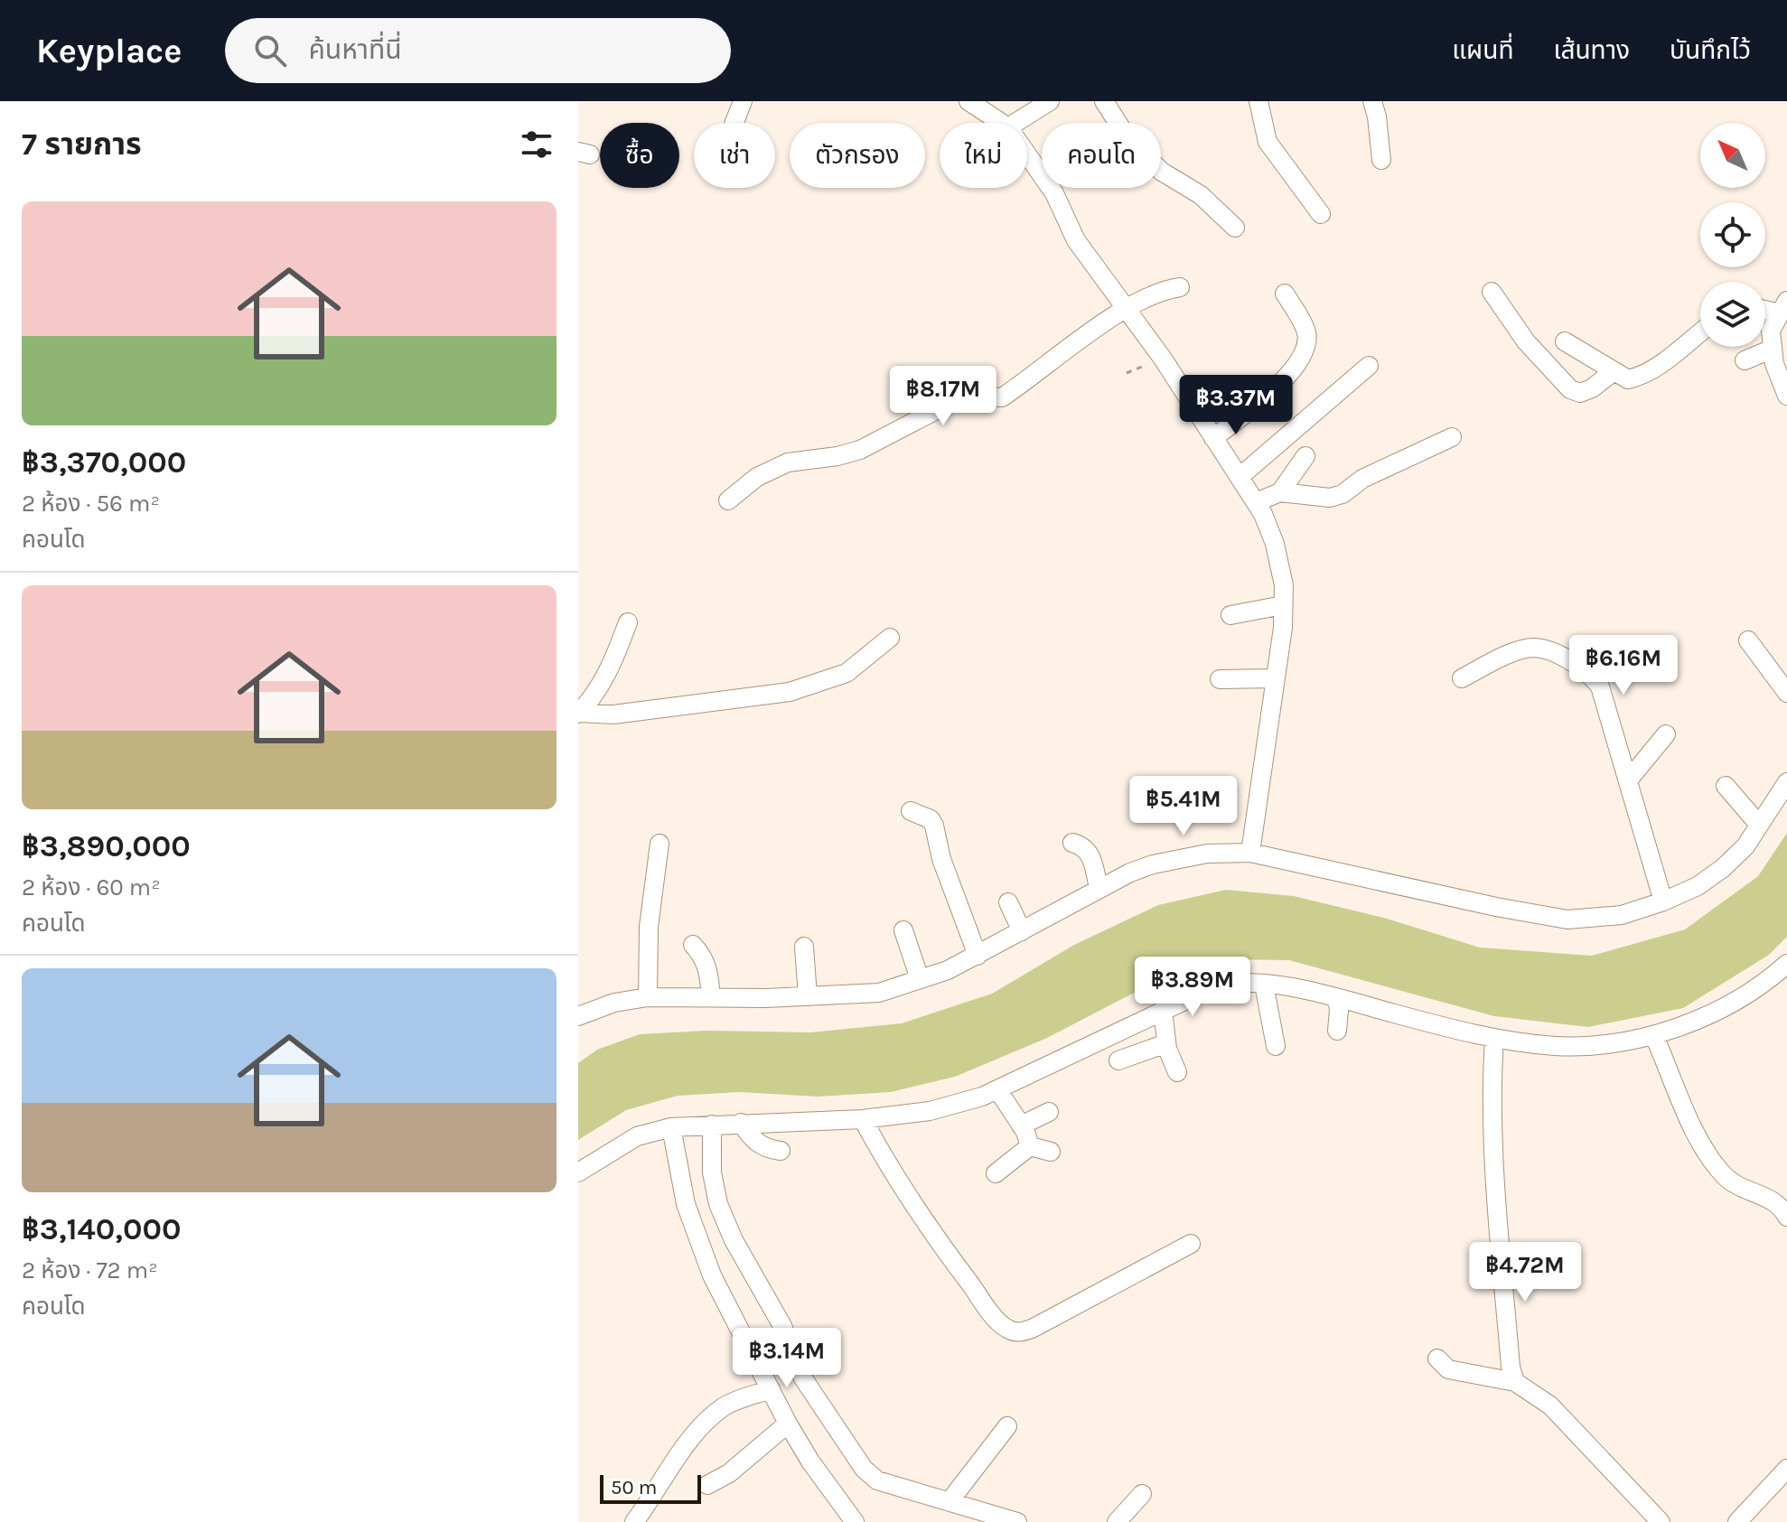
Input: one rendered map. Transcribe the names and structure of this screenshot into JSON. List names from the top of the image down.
{
  "scale_bar": "50 m",
  "north": "top left",
  "page": {
    "header": "Keyplace",
    "search": "ค้นหาที่นี่",
    "nav": ["แผนที่", "เส้นทาง", "บันทึกไว้"],
    "heading": "7 รายการ",
    "chip": [
      "ซื้อ",
      "เช่า",
      "ตัวกรอง",
      "ใหม่",
      "คอนโด"
    ],
    "list": [
      {
        "name": "฿3,370,000",
        "note": "2 ห้อง · 56 m² · คอนโด"
      },
      {
        "name": "฿3,890,000",
        "note": "2 ห้อง · 60 m² · คอนโด"
      },
      {
        "name": "฿3,140,000",
        "note": "2 ห้อง · 72 m² · คอนโด"
      }
    ],
    "price": [
      "฿8.17M",
      "฿3.37M",
      "฿6.16M",
      "฿5.41M",
      "฿3.89M",
      "฿4.72M",
      "฿3.14M"
    ],
    "scale": "50 m"
  }
}
